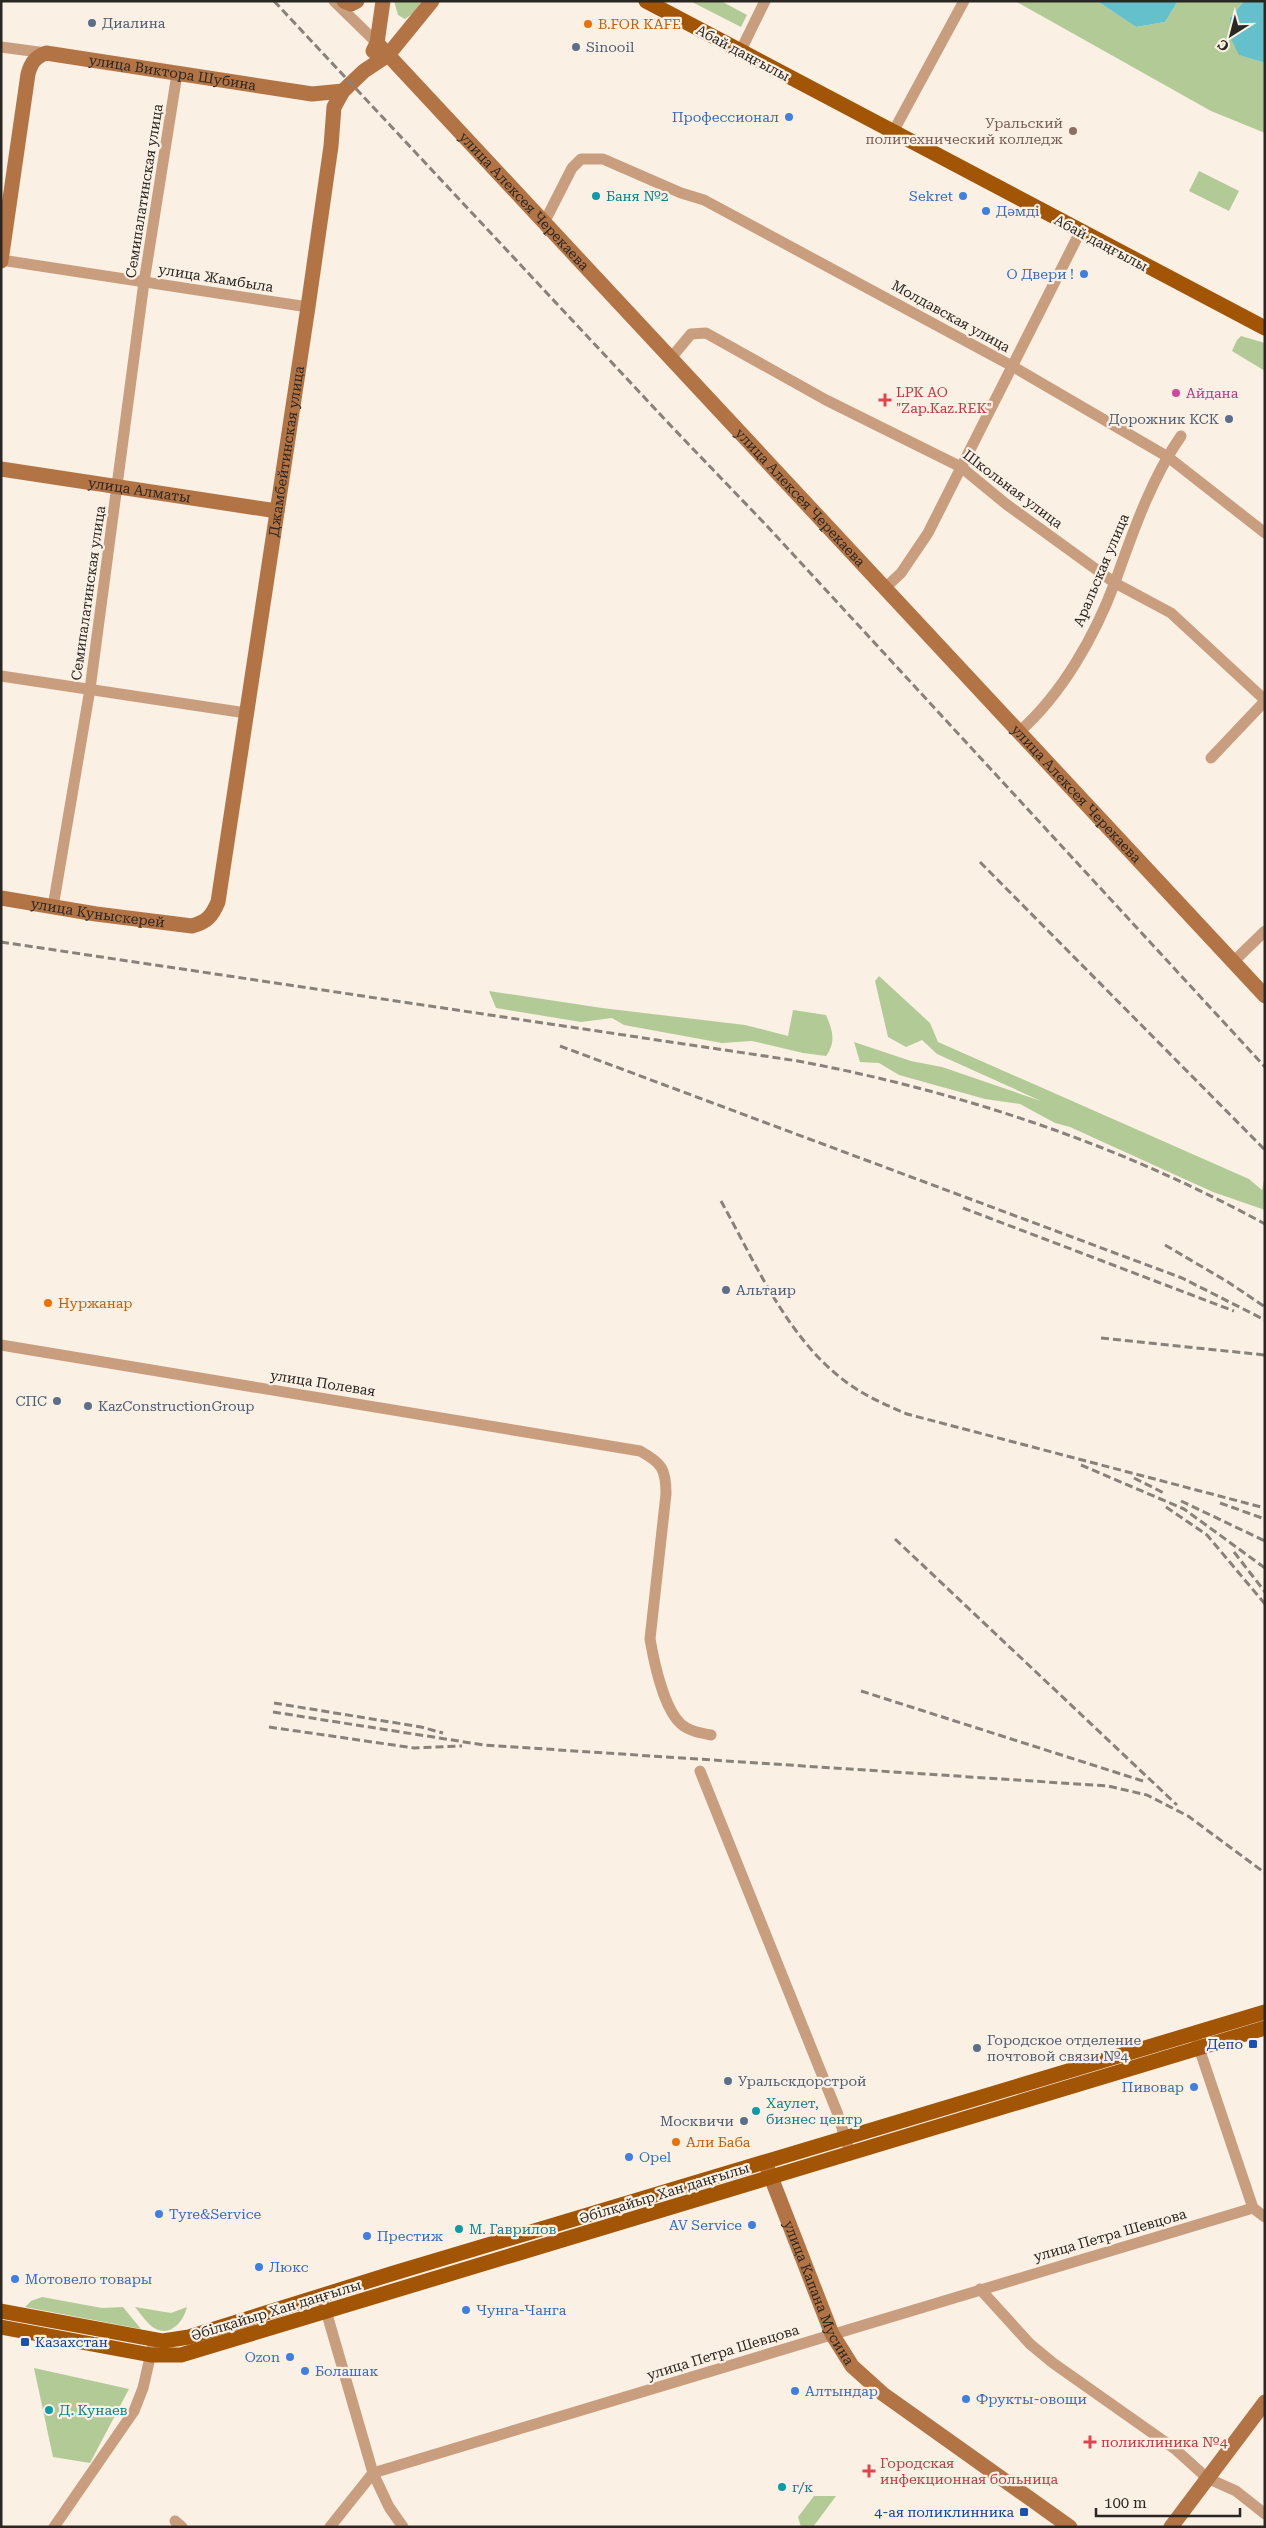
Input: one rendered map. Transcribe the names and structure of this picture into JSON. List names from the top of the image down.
{
  "streets": {
    "main road": ["Абай даңғылы", "Әбілқайыр Хан даңғылы"],
    "street": [
      "улица Виктора Шубина",
      "Семипалатинская улица",
      "улица Алексея Черекаева",
      "улица Жамбыла",
      "Молдавская улица",
      "Джамбейтинская улица",
      "Школьная улица",
      "улица Алматы",
      "Аральская улица",
      "улица Куныскерей",
      "улица Полевая",
      "улица Петра Шевцова",
      "улица Капана Мусина"
    ]
  },
  "crossings": [
    ["улица Виктора Шубина", "Семипалатинская улица"],
    ["улица Виктора Шубина", "Джамбейтинская улица"],
    ["Семипалатинская улица", "улица Жамбыла"],
    ["Семипалатинская улица", "улица Алматы"],
    ["Семипалатинская улица", "улица Куныскерей"],
    ["улица Алексея Черекаева", "Молдавская улица"],
    ["улица Алексея Черекаева", "Джамбейтинская улица"],
    ["улица Алексея Черекаева", "Школьная улица"],
    ["улица Алексея Черекаева", "Аральская улица"],
    ["улица Жамбыла", "Джамбейтинская улица"],
    ["Молдавская улица", "Аральская улица"],
    ["Джамбейтинская улица", "улица Алматы"],
    ["Джамбейтинская улица", "улица Куныскерей"],
    ["Школьная улица", "Аральская улица"],
    ["Әбілқайыр Хан даңғылы", "улица Капана Мусина"],
    ["улица Петра Шевцова", "улица Капана Мусина"]
  ],
  "places": {
    "other": [
      "Диалина",
      "B.FOR KAFE",
      "Sinooil",
      "Профессионал",
      "Уральский политехнический колледж",
      "Баня №2",
      "Sekret",
      "Дəмді",
      "О Двери !",
      "Айдана",
      "Дорожник КСК",
      "Альтаир",
      "Нуржанар",
      "СПС",
      "KazConstructionGroup",
      "Городское отделение почтовой связи №4",
      "Уральскдорстрой",
      "Пивовар",
      "Хаулет, бизнес центр",
      "Москвичи",
      "Али Баба",
      "Opel",
      "Tyre&Service",
      "AV Service",
      "М. Гаврилов",
      "Престиж",
      "Люкс",
      "Мотовело товары",
      "Чунга-Чанга",
      "Ozon",
      "Болашак",
      "Алтындар",
      "Фрукты-овощи",
      "Д. Кунаев",
      "г/к"
    ],
    "health": ["LPK AO \"Zap.Kaz.REK\"", "поликлиника №4", "Городская инфекционная больница"],
    "transit": ["Депо", "Казахстан", "4-ая поликлинника"]
  },
  "scale_bar": "100 m",
  "north": "bottom left"
}
